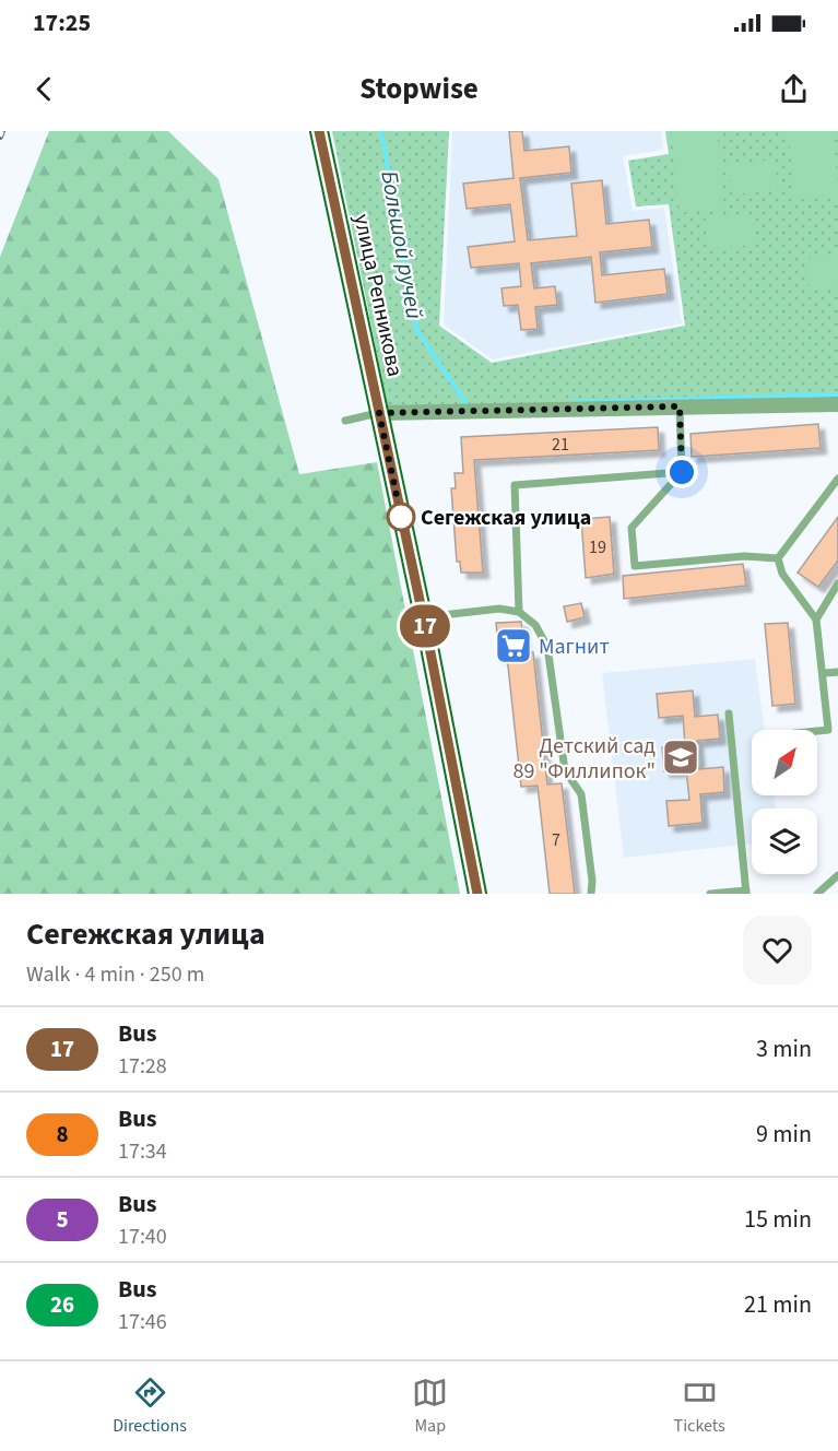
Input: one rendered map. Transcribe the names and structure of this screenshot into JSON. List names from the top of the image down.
{
  "streets": {
    "main road": ["улица Репникова"]
  },
  "water": ["Большой ручей"],
  "places": {
    "other": ["Сегежская улица"],
    "supermarket": ["Магнит"],
    "school or university": ["Детский сад 89 \"Филлипок\""]
  },
  "lines": ["bus line 17"],
  "house_numbers": ["21", "19", "7"],
  "north": "top right",
  "page": {
    "status": "17:25",
    "header": "Stopwise",
    "on_map": "17",
    "heading": ["Сегежская улица", "Walk · 4 min · 250 m"],
    "list": [
      {
        "mark": "17",
        "name": "Bus",
        "note": "17:28",
        "value": "3 min"
      },
      {
        "mark": "8",
        "name": "Bus",
        "note": "17:34",
        "value": "9 min"
      },
      {
        "mark": "5",
        "name": "Bus",
        "note": "17:40",
        "value": "15 min"
      },
      {
        "mark": "26",
        "name": "Bus",
        "note": "17:46",
        "value": "21 min"
      }
    ],
    "tabs": ["Directions", "Map", "Tickets"]
  }
}
